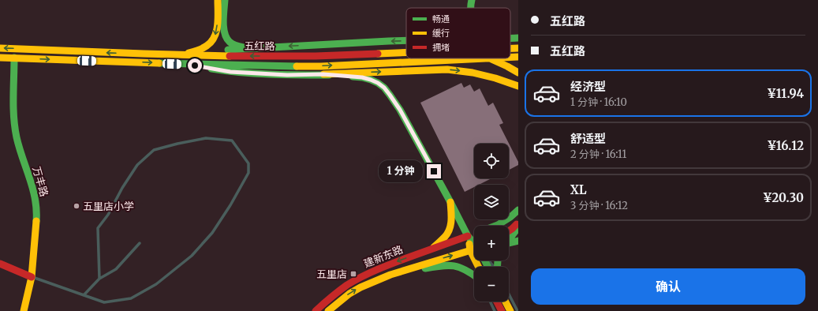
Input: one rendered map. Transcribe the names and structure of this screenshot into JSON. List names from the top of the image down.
{
  "streets": {
    "main road": ["五红路", "万丰路", "建新东路"]
  },
  "crossings": [
    ["五红路", "万丰路"],
    ["五红路", "建新东路"]
  ],
  "places": {
    "other": ["五里店小学"],
    "transit": ["五里店"]
  },
  "legend": ["畅通", "缓行", "拥堵"],
  "page": {
    "banner": ["五红路", "五红路"],
    "list": [
      {
        "name": "经济型",
        "note": "1 分钟 · 16:10",
        "value": "¥11.94"
      },
      {
        "name": "舒适型",
        "note": "2 分钟 · 16:11",
        "value": "¥16.12"
      },
      {
        "name": "XL",
        "note": "3 分钟 · 16:12",
        "value": "¥20.30"
      }
    ],
    "map_buttons": ["+", "−"],
    "bubble": "1 分钟",
    "buttons": "确认"
  }
}
